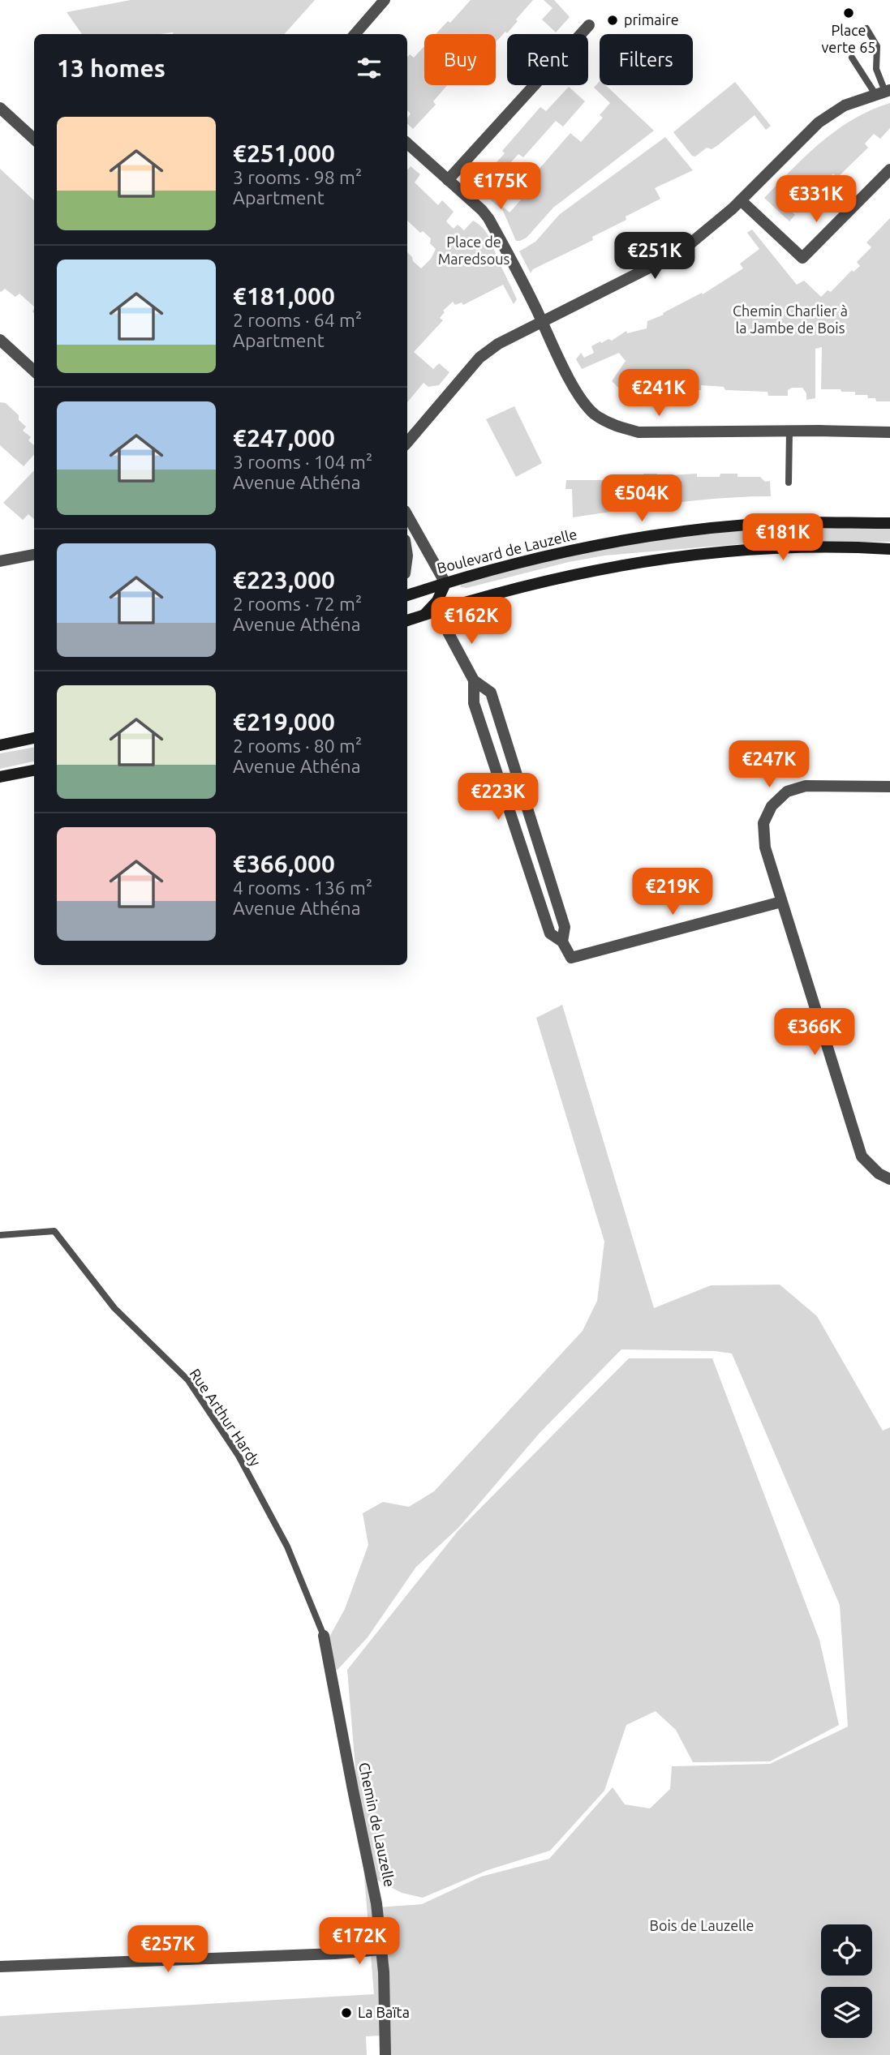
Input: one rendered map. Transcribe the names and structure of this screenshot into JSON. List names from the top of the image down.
{
  "streets": {
    "main road": ["Boulevard de Lauzelle"],
    "street": ["Chemin de Lauzelle"],
    "lane": ["Rue Arthur Hardy"]
  },
  "crossings": [
    ["Rue Arthur Hardy", "Chemin de Lauzelle"]
  ],
  "parks": ["Place de Maredsous", "Chemin Charlier à la Jambe de Bois", "Bois de Lauzelle"],
  "places": ["Place verte 65", "primaire", "La Baïta"],
  "page": {
    "chip": ["Buy", "Rent", "Filters"],
    "heading": "13 homes",
    "list": [
      {
        "name": "€251,000",
        "note": "3 rooms · 98 m² · Apartment"
      },
      {
        "name": "€181,000",
        "note": "2 rooms · 64 m² · Apartment"
      },
      {
        "name": "€247,000",
        "note": "3 rooms · 104 m² · Avenue Athéna"
      },
      {
        "name": "€223,000",
        "note": "2 rooms · 72 m² · Avenue Athéna"
      },
      {
        "name": "€219,000",
        "note": "2 rooms · 80 m² · Avenue Athéna"
      },
      {
        "name": "€366,000",
        "note": "4 rooms · 136 m² · Avenue Athéna"
      }
    ],
    "price": [
      "€175K",
      "€331K",
      "€251K",
      "€241K",
      "€504K",
      "€181K",
      "€162K",
      "€247K",
      "€223K",
      "€219K",
      "€366K",
      "€172K",
      "€257K"
    ]
  }
}
